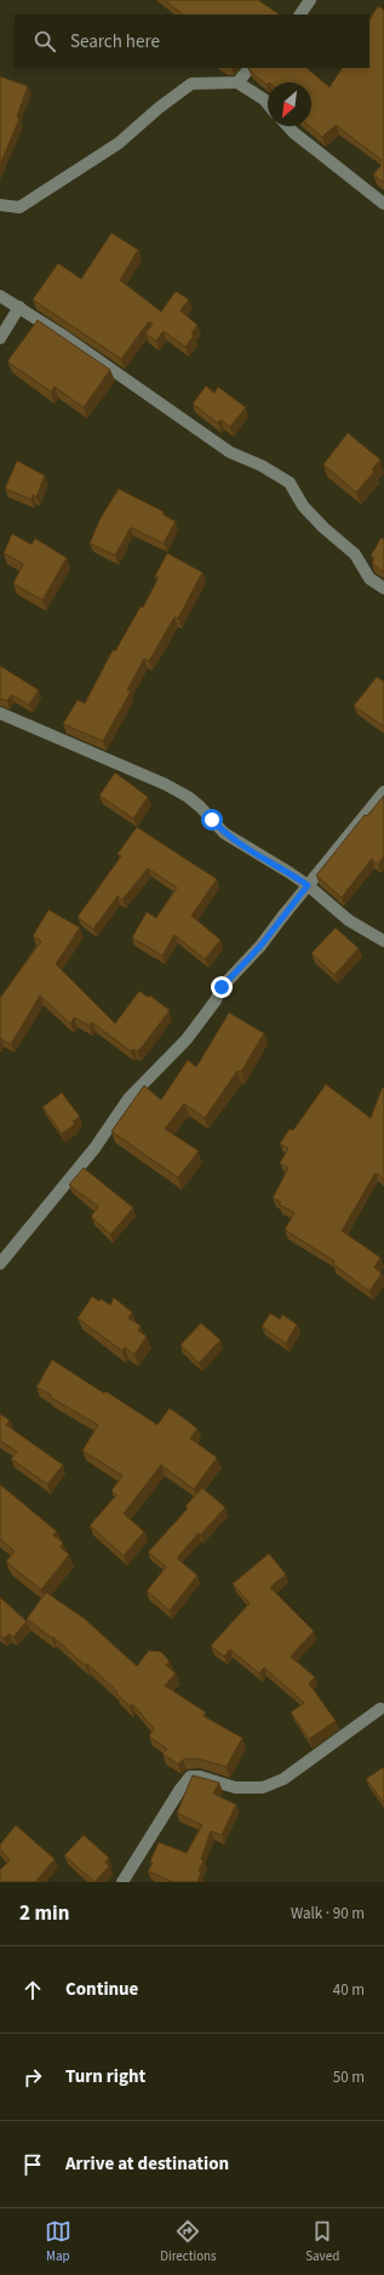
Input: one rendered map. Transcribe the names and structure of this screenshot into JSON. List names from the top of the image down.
{
  "north": "bottom left",
  "page": {
    "search": "Search here",
    "heading": ["2 min", "Walk · 90 m"],
    "list": [
      ["Continue", "40 m"],
      ["Turn right", "50 m"],
      "Arrive at destination"
    ],
    "nav": ["Map", "Directions", "Saved"]
  }
}
